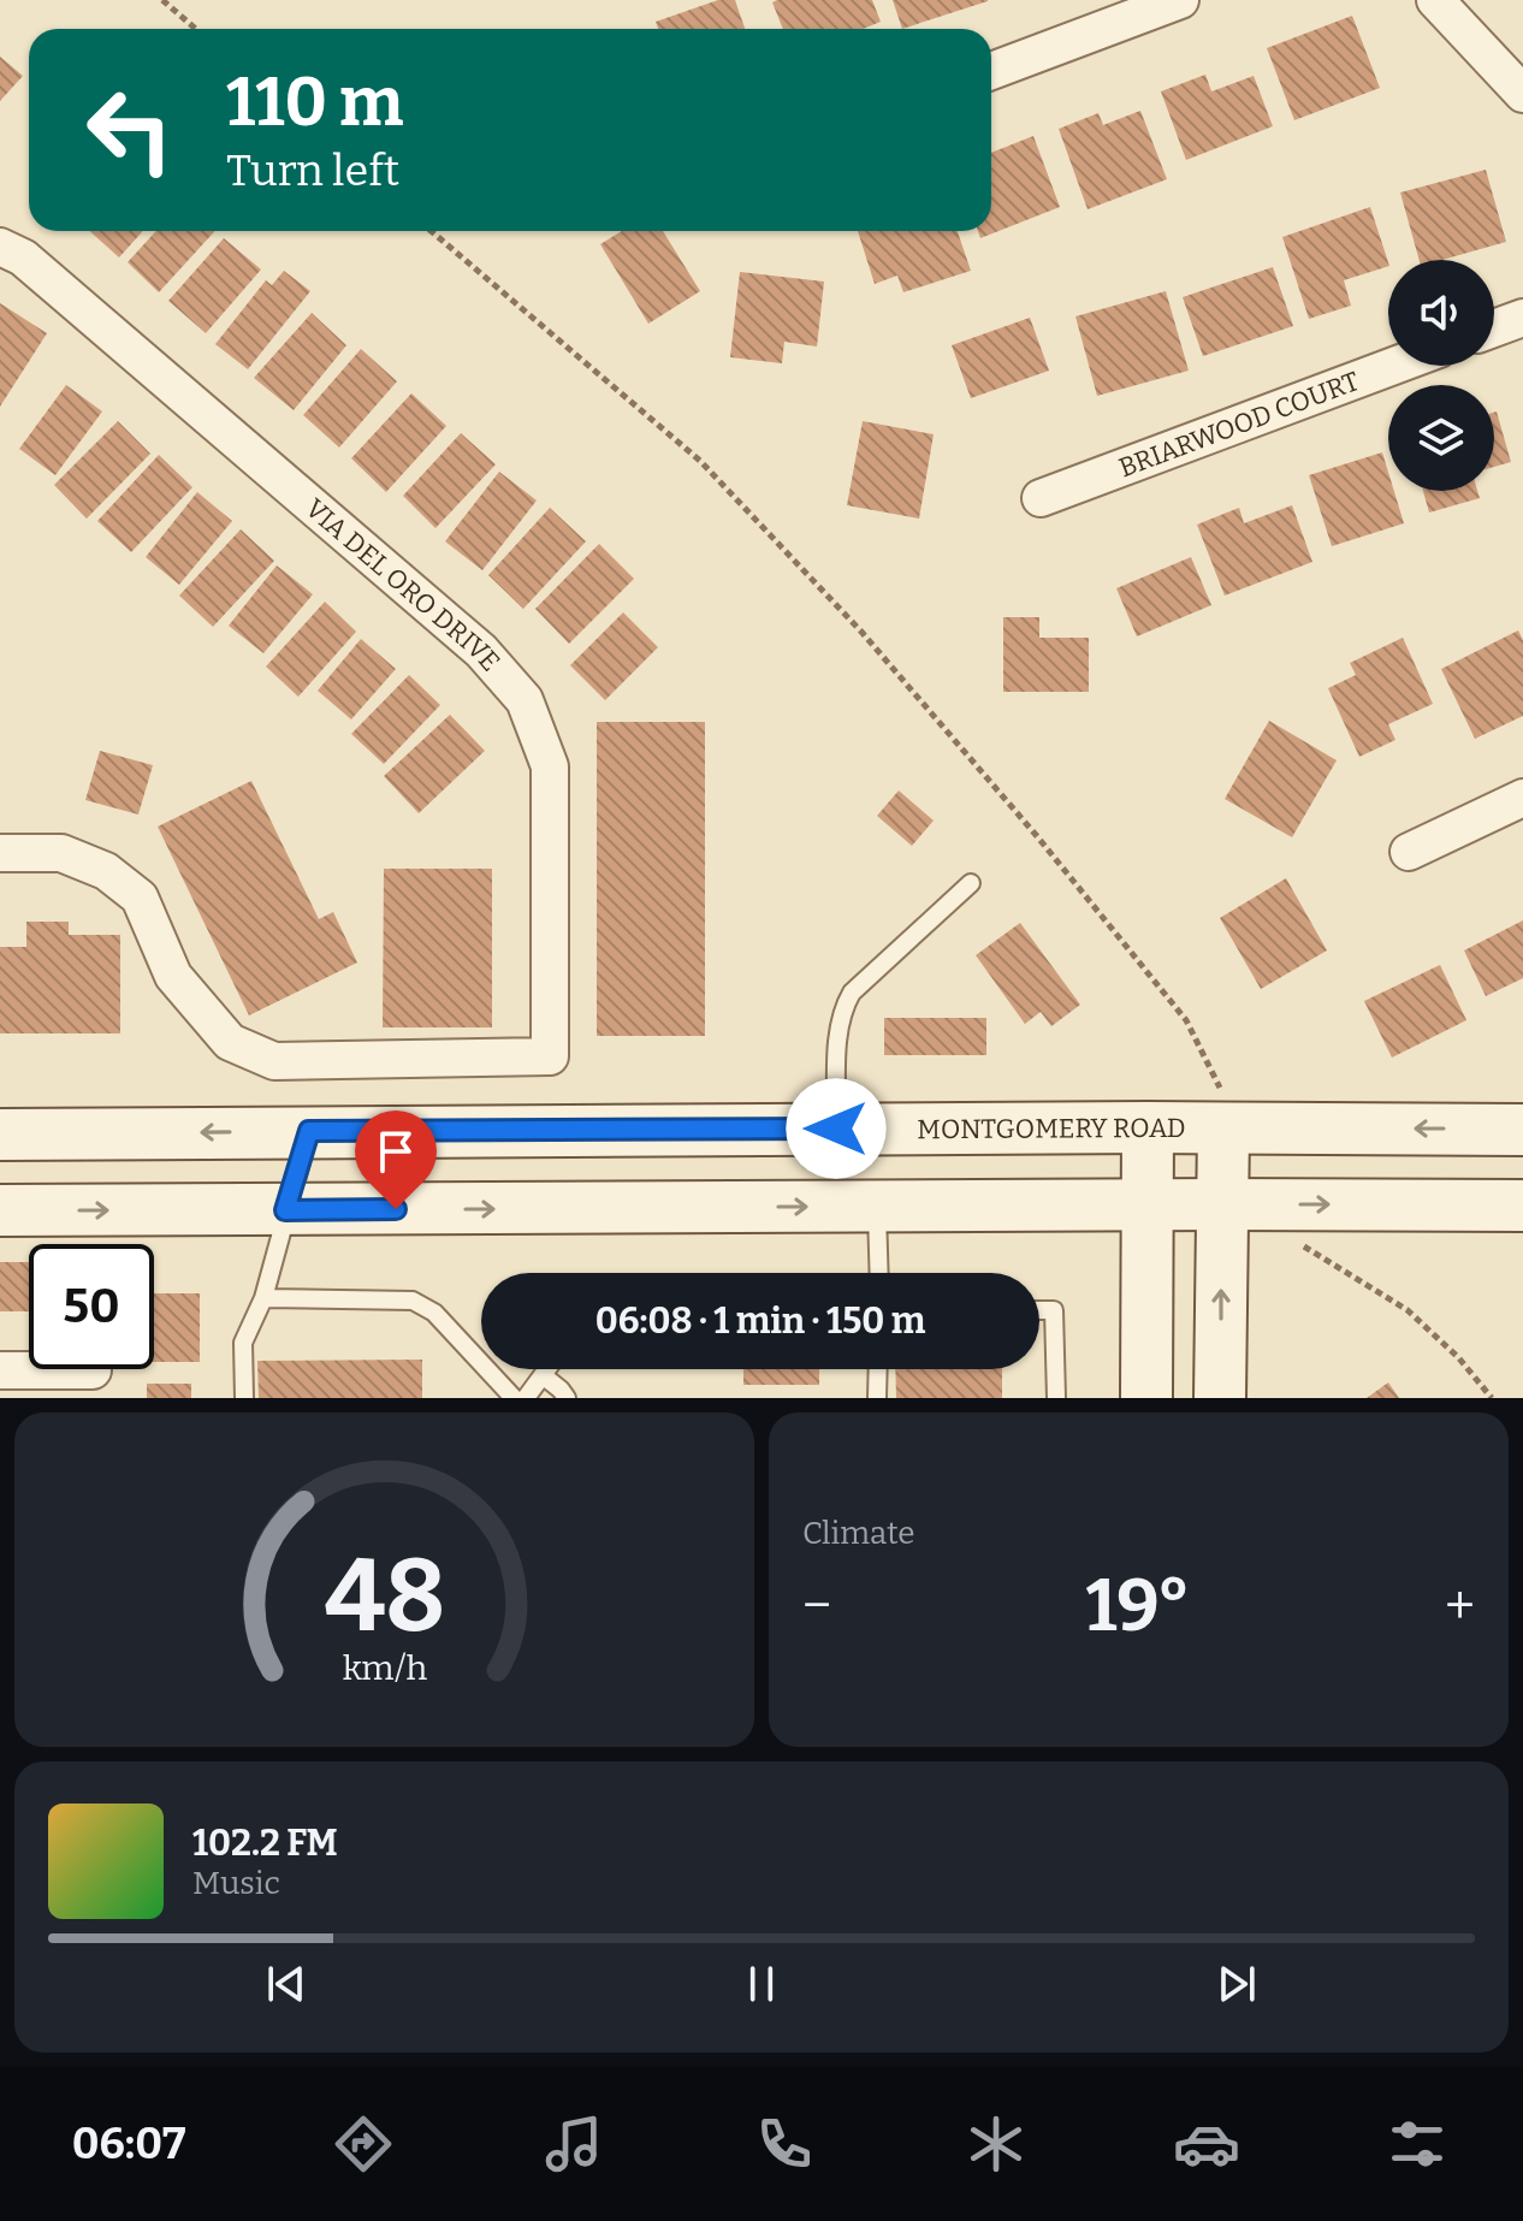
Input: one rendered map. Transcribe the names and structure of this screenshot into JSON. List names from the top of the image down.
{
  "streets": {
    "main road": ["MONTGOMERY ROAD"],
    "street": ["BRIARWOOD COURT", "VIA DEL ORO DRIVE"]
  },
  "page": {
    "turn": ["110 m", "Turn left"],
    "limit": "50",
    "trip": "06:08 · 1 min · 150 m",
    "tile": "Climate",
    "heat": ["−", "19°", "+"],
    "song": ["102.2 FM", "Music"],
    "tabs": "06:07",
    "gauge": ["48", "km/h"]
  }
}
